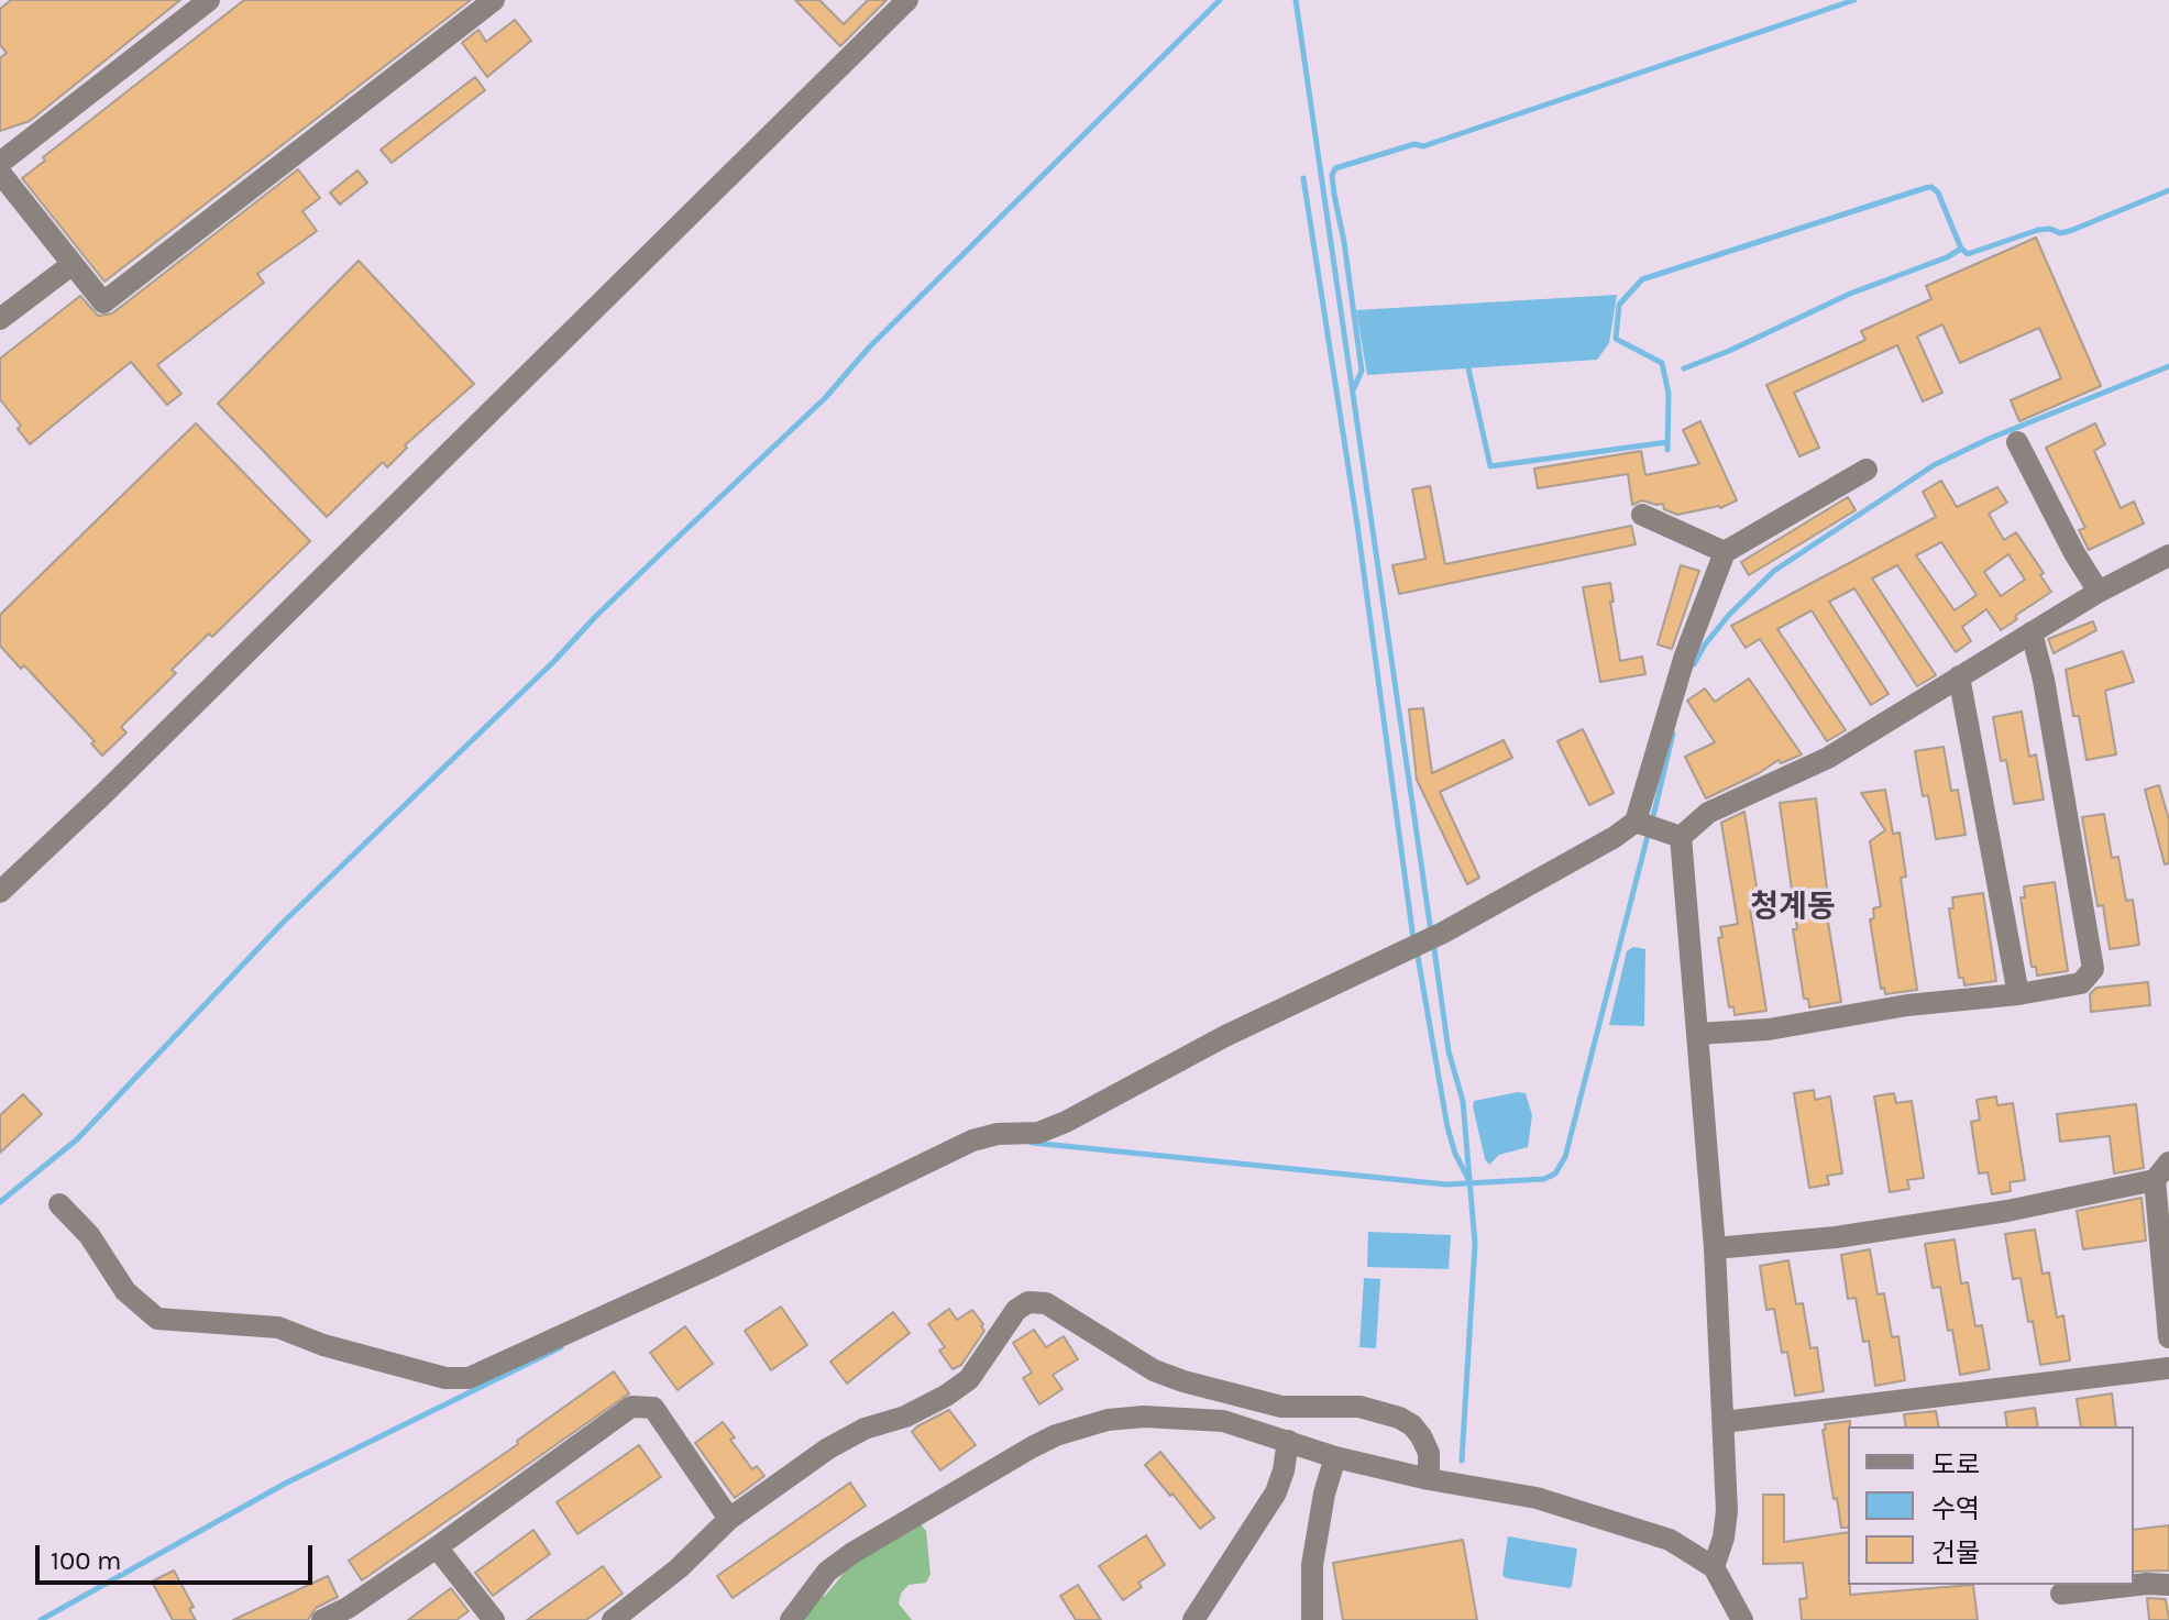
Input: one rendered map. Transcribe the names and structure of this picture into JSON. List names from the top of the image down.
{
  "districts": ["청계동"],
  "legend": ["도로", "수역", "건물"],
  "scale_bar": "100 m"
}
